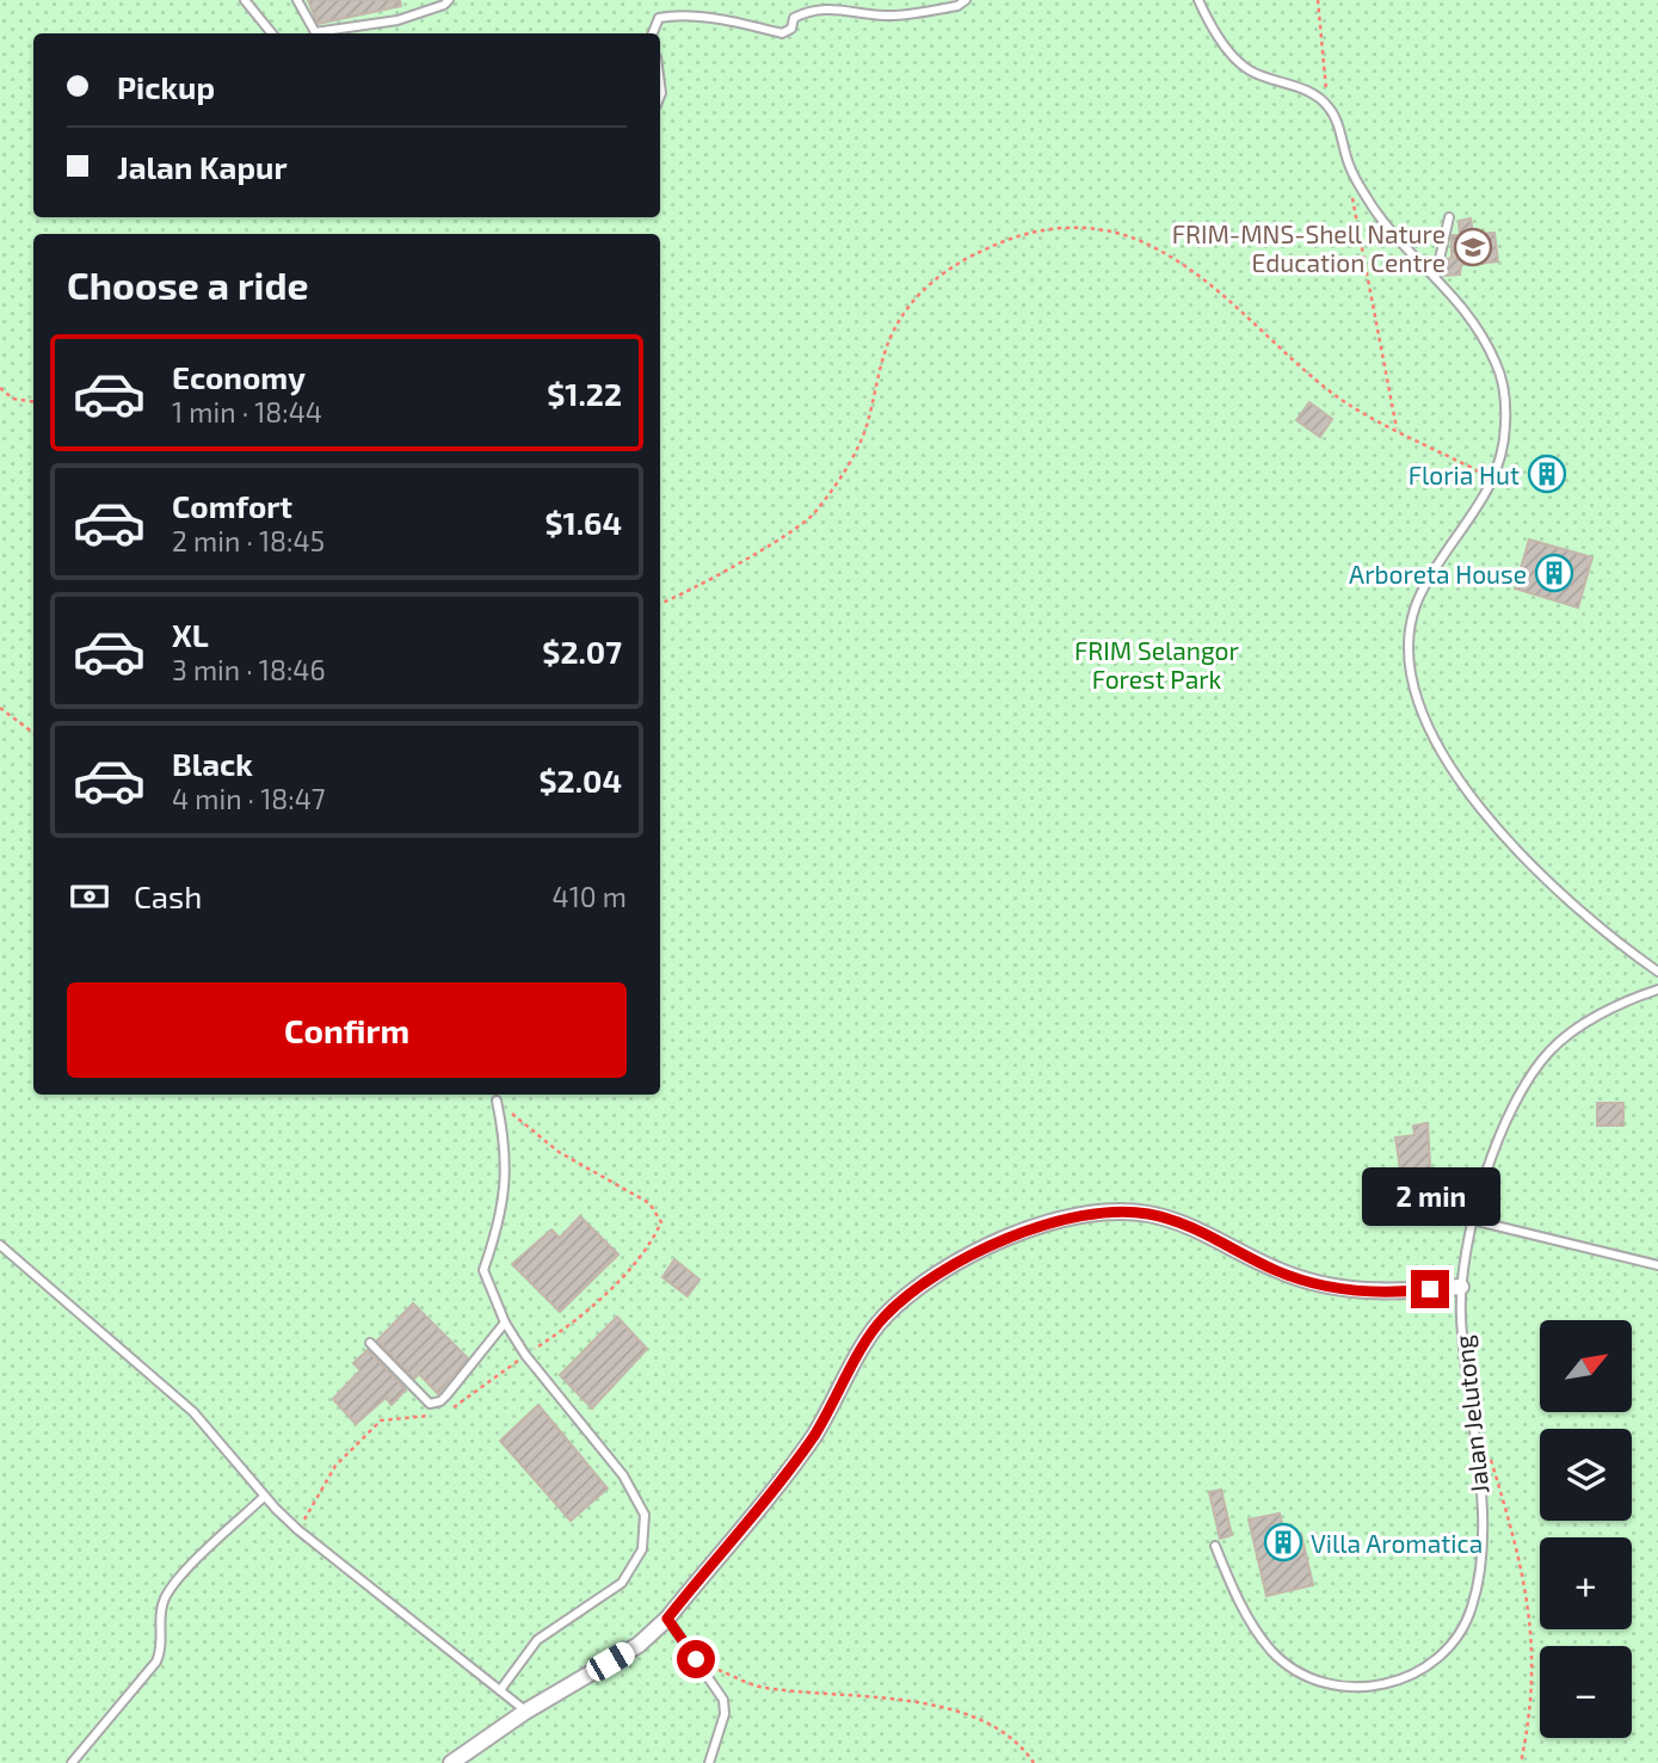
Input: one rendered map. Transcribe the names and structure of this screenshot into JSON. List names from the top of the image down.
{
  "streets": {
    "lane": ["Jalan Jelutong"]
  },
  "parks": ["FRIM Selangor Forest Park"],
  "places": {
    "school or university": ["FRIM-MNS-Shell Nature Education Centre"],
    "building": ["Floria Hut", "Arboreta House", "Villa Aromatica"]
  },
  "north": "top right",
  "page": {
    "banner": ["Pickup", "Jalan Kapur"],
    "heading": "Choose a ride",
    "list": [
      {
        "name": "Economy",
        "note": "1 min · 18:44",
        "value": "$1.22"
      },
      {
        "name": "Comfort",
        "note": "2 min · 18:45",
        "value": "$1.64"
      },
      {
        "name": "XL",
        "note": "3 min · 18:46",
        "value": "$2.07"
      },
      {
        "name": "Black",
        "note": "4 min · 18:47",
        "value": "$2.04"
      }
    ],
    "pay": ["Cash", "410 m"],
    "buttons": "Confirm",
    "bubble": "2 min",
    "map_buttons": ["+", "−"]
  }
}
